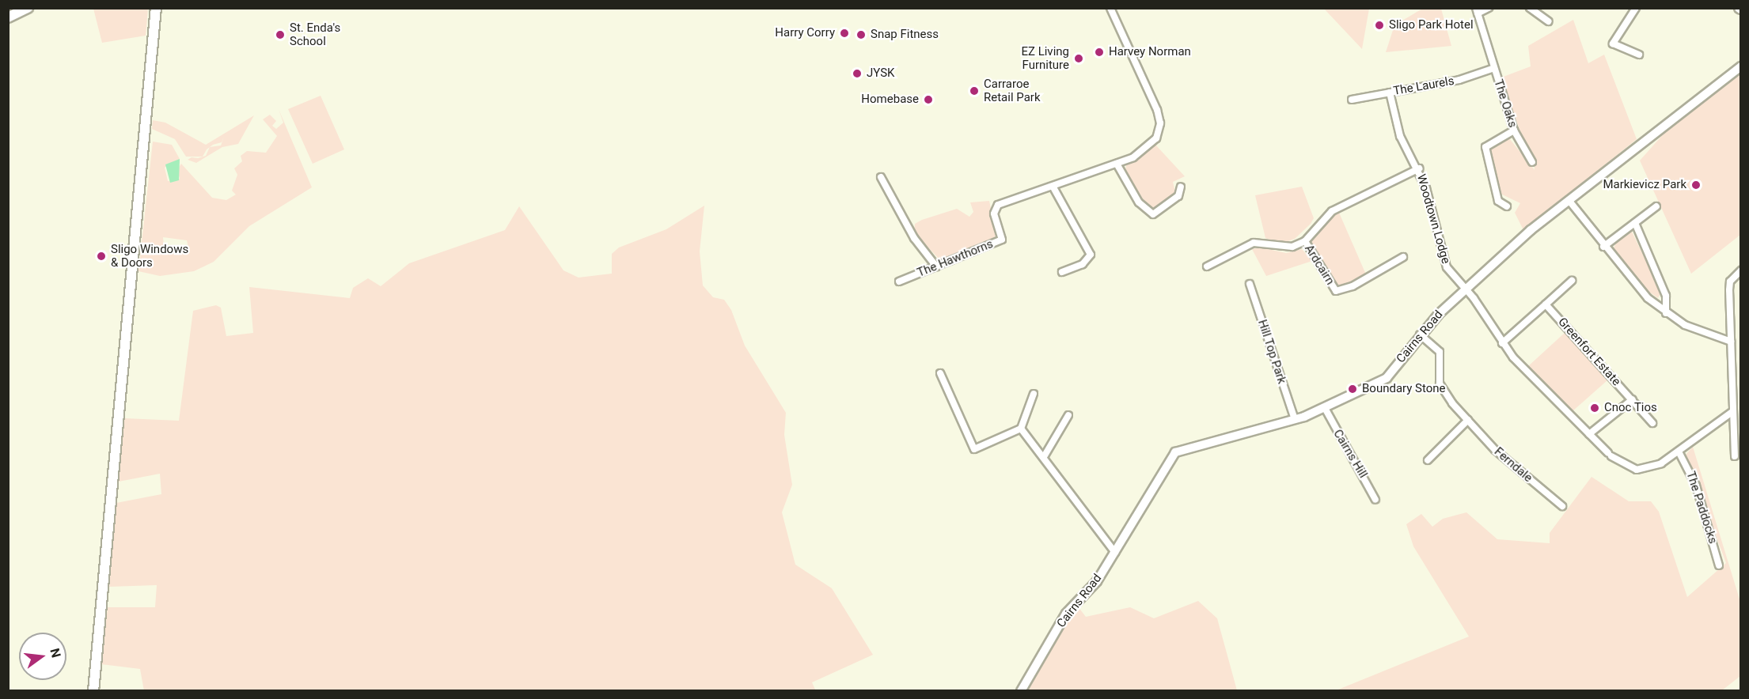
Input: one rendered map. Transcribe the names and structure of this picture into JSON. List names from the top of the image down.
{
  "streets": {
    "street": [
      "The Laurels",
      "The Oaks",
      "Woodtown Lodge",
      "The Hawthorns",
      "Ardcairn",
      "Cairns Road",
      "Hill Top Park",
      "Greenfort Estate",
      "Cairns Hill",
      "Ferndale",
      "The Paddocks"
    ]
  },
  "crossings": [
    ["The Laurels", "The Oaks"],
    ["The Laurels", "Woodtown Lodge"],
    ["Woodtown Lodge", "Cairns Road"],
    ["Cairns Road", "Hill Top Park"],
    ["Cairns Road", "Cairns Hill"],
    ["Cairns Road", "Ferndale"]
  ],
  "places": [
    "Sligo Park Hotel",
    "Harry Corry",
    "St. Enda's School",
    "Snap Fitness",
    "Harvey Norman",
    "EZ Living Furniture",
    "JYSK",
    "Carraroe Retail Park",
    "Homebase",
    "Markievicz Park",
    "Sligo Windows & Doors",
    "Boundary Stone",
    "Cnoc Tios"
  ],
  "north": "right"
}
